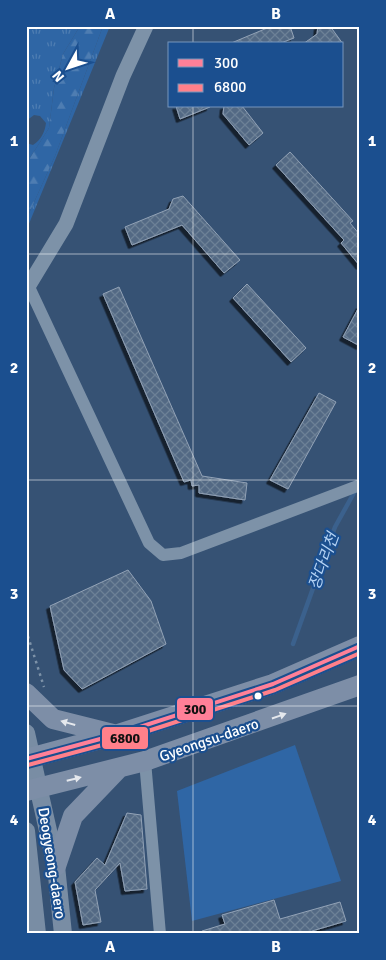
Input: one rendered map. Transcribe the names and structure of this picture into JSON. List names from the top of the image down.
{
  "streets": {
    "main road": ["Gyeongsu-daero", "Deogyeong-daero"]
  },
  "crossings": [
    ["Gyeongsu-daero", "Deogyeong-daero"]
  ],
  "water": ["장다리천"],
  "lines": ["transit line 300", "transit line 6800"],
  "legend": ["300", "6800"],
  "north": "bottom left",
  "grid": {
    "columns": ["A", "B"],
    "rows": [
      "1",
      "2",
      "3",
      "4"
    ]
  }
}
